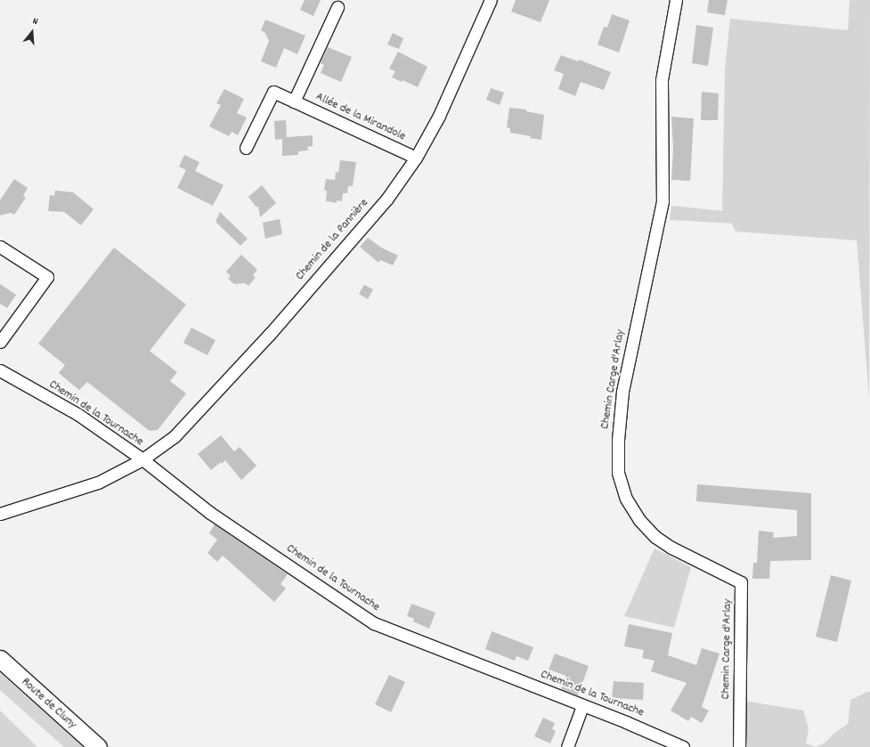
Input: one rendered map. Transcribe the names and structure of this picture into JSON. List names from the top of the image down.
{
  "streets": {
    "main road": ["Route de Cluny"],
    "street": [
      "Allée de la Mirandole",
      "Chemin de la Pannière",
      "Chemin Carge d'Arlay",
      "Chemin de la Tournache"
    ]
  },
  "crossings": [
    ["Allée de la Mirandole", "Chemin de la Pannière"],
    ["Chemin de la Pannière", "Chemin de la Tournache"]
  ],
  "north": "top"
}
